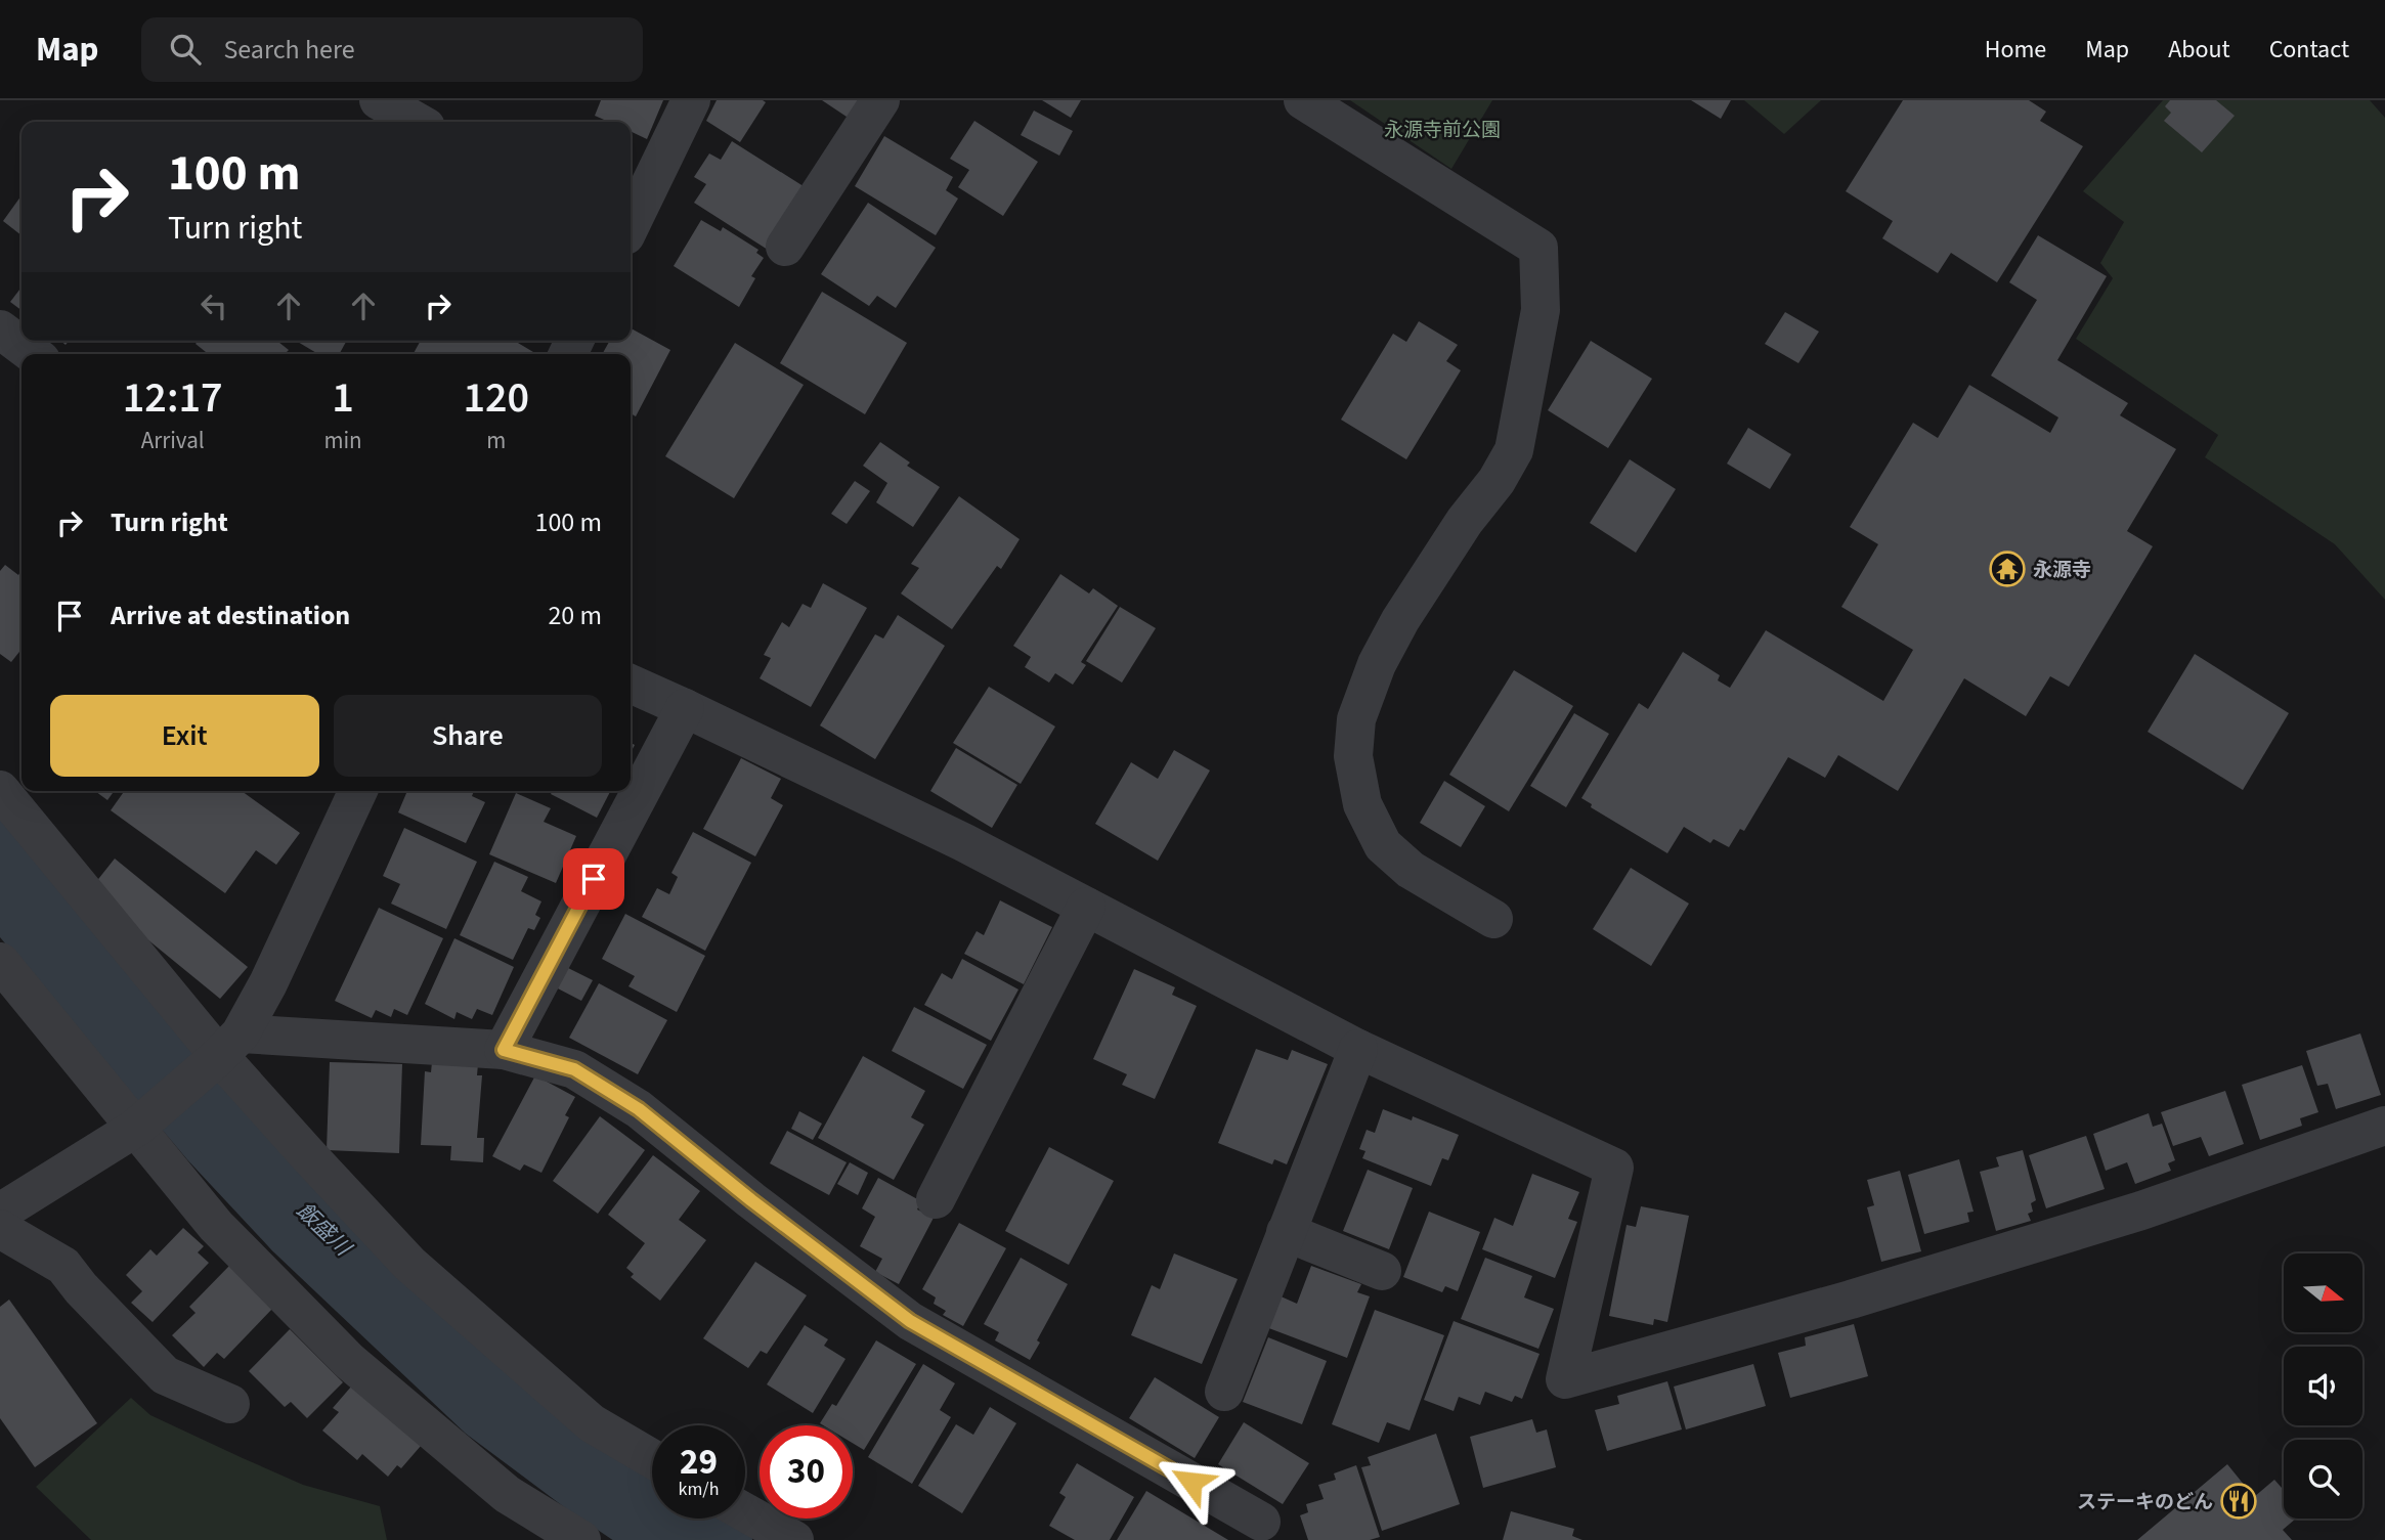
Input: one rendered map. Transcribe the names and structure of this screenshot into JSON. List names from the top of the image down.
{
  "water": ["飯盛川"],
  "parks": ["永源寺前公園"],
  "places": {
    "temple": ["永源寺"],
    "restaurant": ["ステーキのどん"]
  },
  "north": "right",
  "page": {
    "header": "Map",
    "search": "Search here",
    "nav": [
      "Home",
      "Map",
      "About",
      "Contact"
    ],
    "turn": ["100 m", "Turn right"],
    "eta": [
      "12:17",
      "Arrival",
      "1",
      "min",
      "120",
      "m"
    ],
    "list": [
      {
        "name": "Turn right",
        "value": "100 m"
      },
      {
        "name": "Arrive at destination",
        "value": "20 m"
      }
    ],
    "buttons": ["Exit", "Share"],
    "speed": "29 km/h",
    "limit": "30"
  }
}
